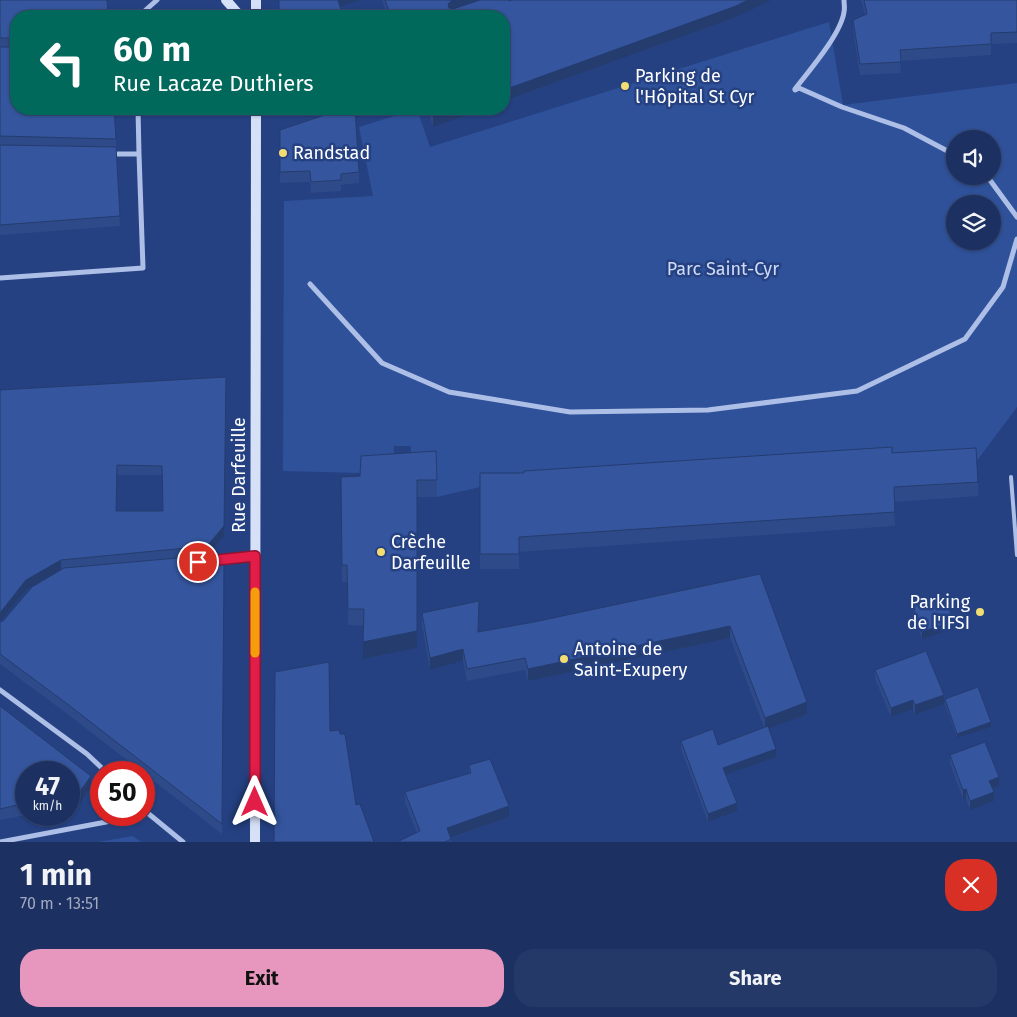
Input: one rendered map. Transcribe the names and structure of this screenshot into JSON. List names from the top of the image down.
{
  "streets": {
    "main road": ["Rue Darfeuille"]
  },
  "parks": ["Parc Saint-Cyr"],
  "places": [
    "Parking de l'Hôpital St Cyr",
    "Randstad",
    "Crèche Darfeuille",
    "Parking de l'IFSI",
    "Antoine de Saint-Exupery"
  ],
  "page": {
    "turn": ["60 m", "Rue Lacaze Duthiers"],
    "speed": "47 km/h",
    "limit": "50",
    "heading": ["1 min", "70 m · 13:51"],
    "buttons": ["Exit", "Share"]
  }
}
